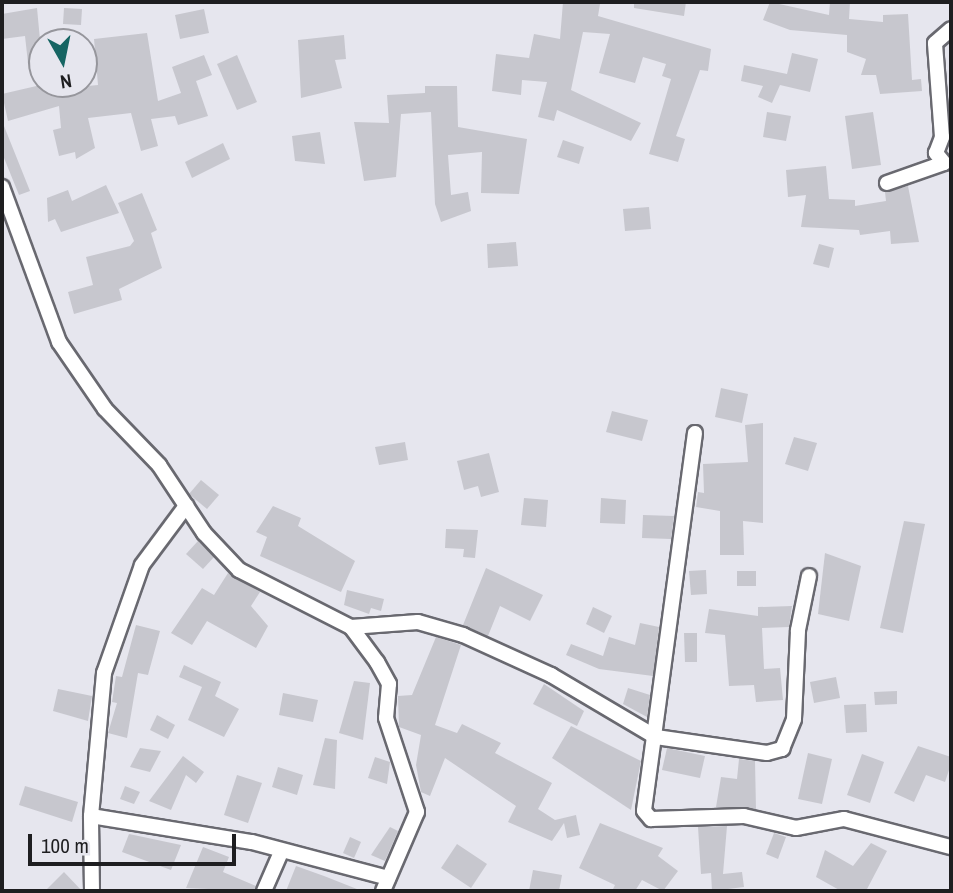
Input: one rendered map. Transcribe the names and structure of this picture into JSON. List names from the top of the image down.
{
  "scale_bar": "100 m",
  "north": "bottom"
}
